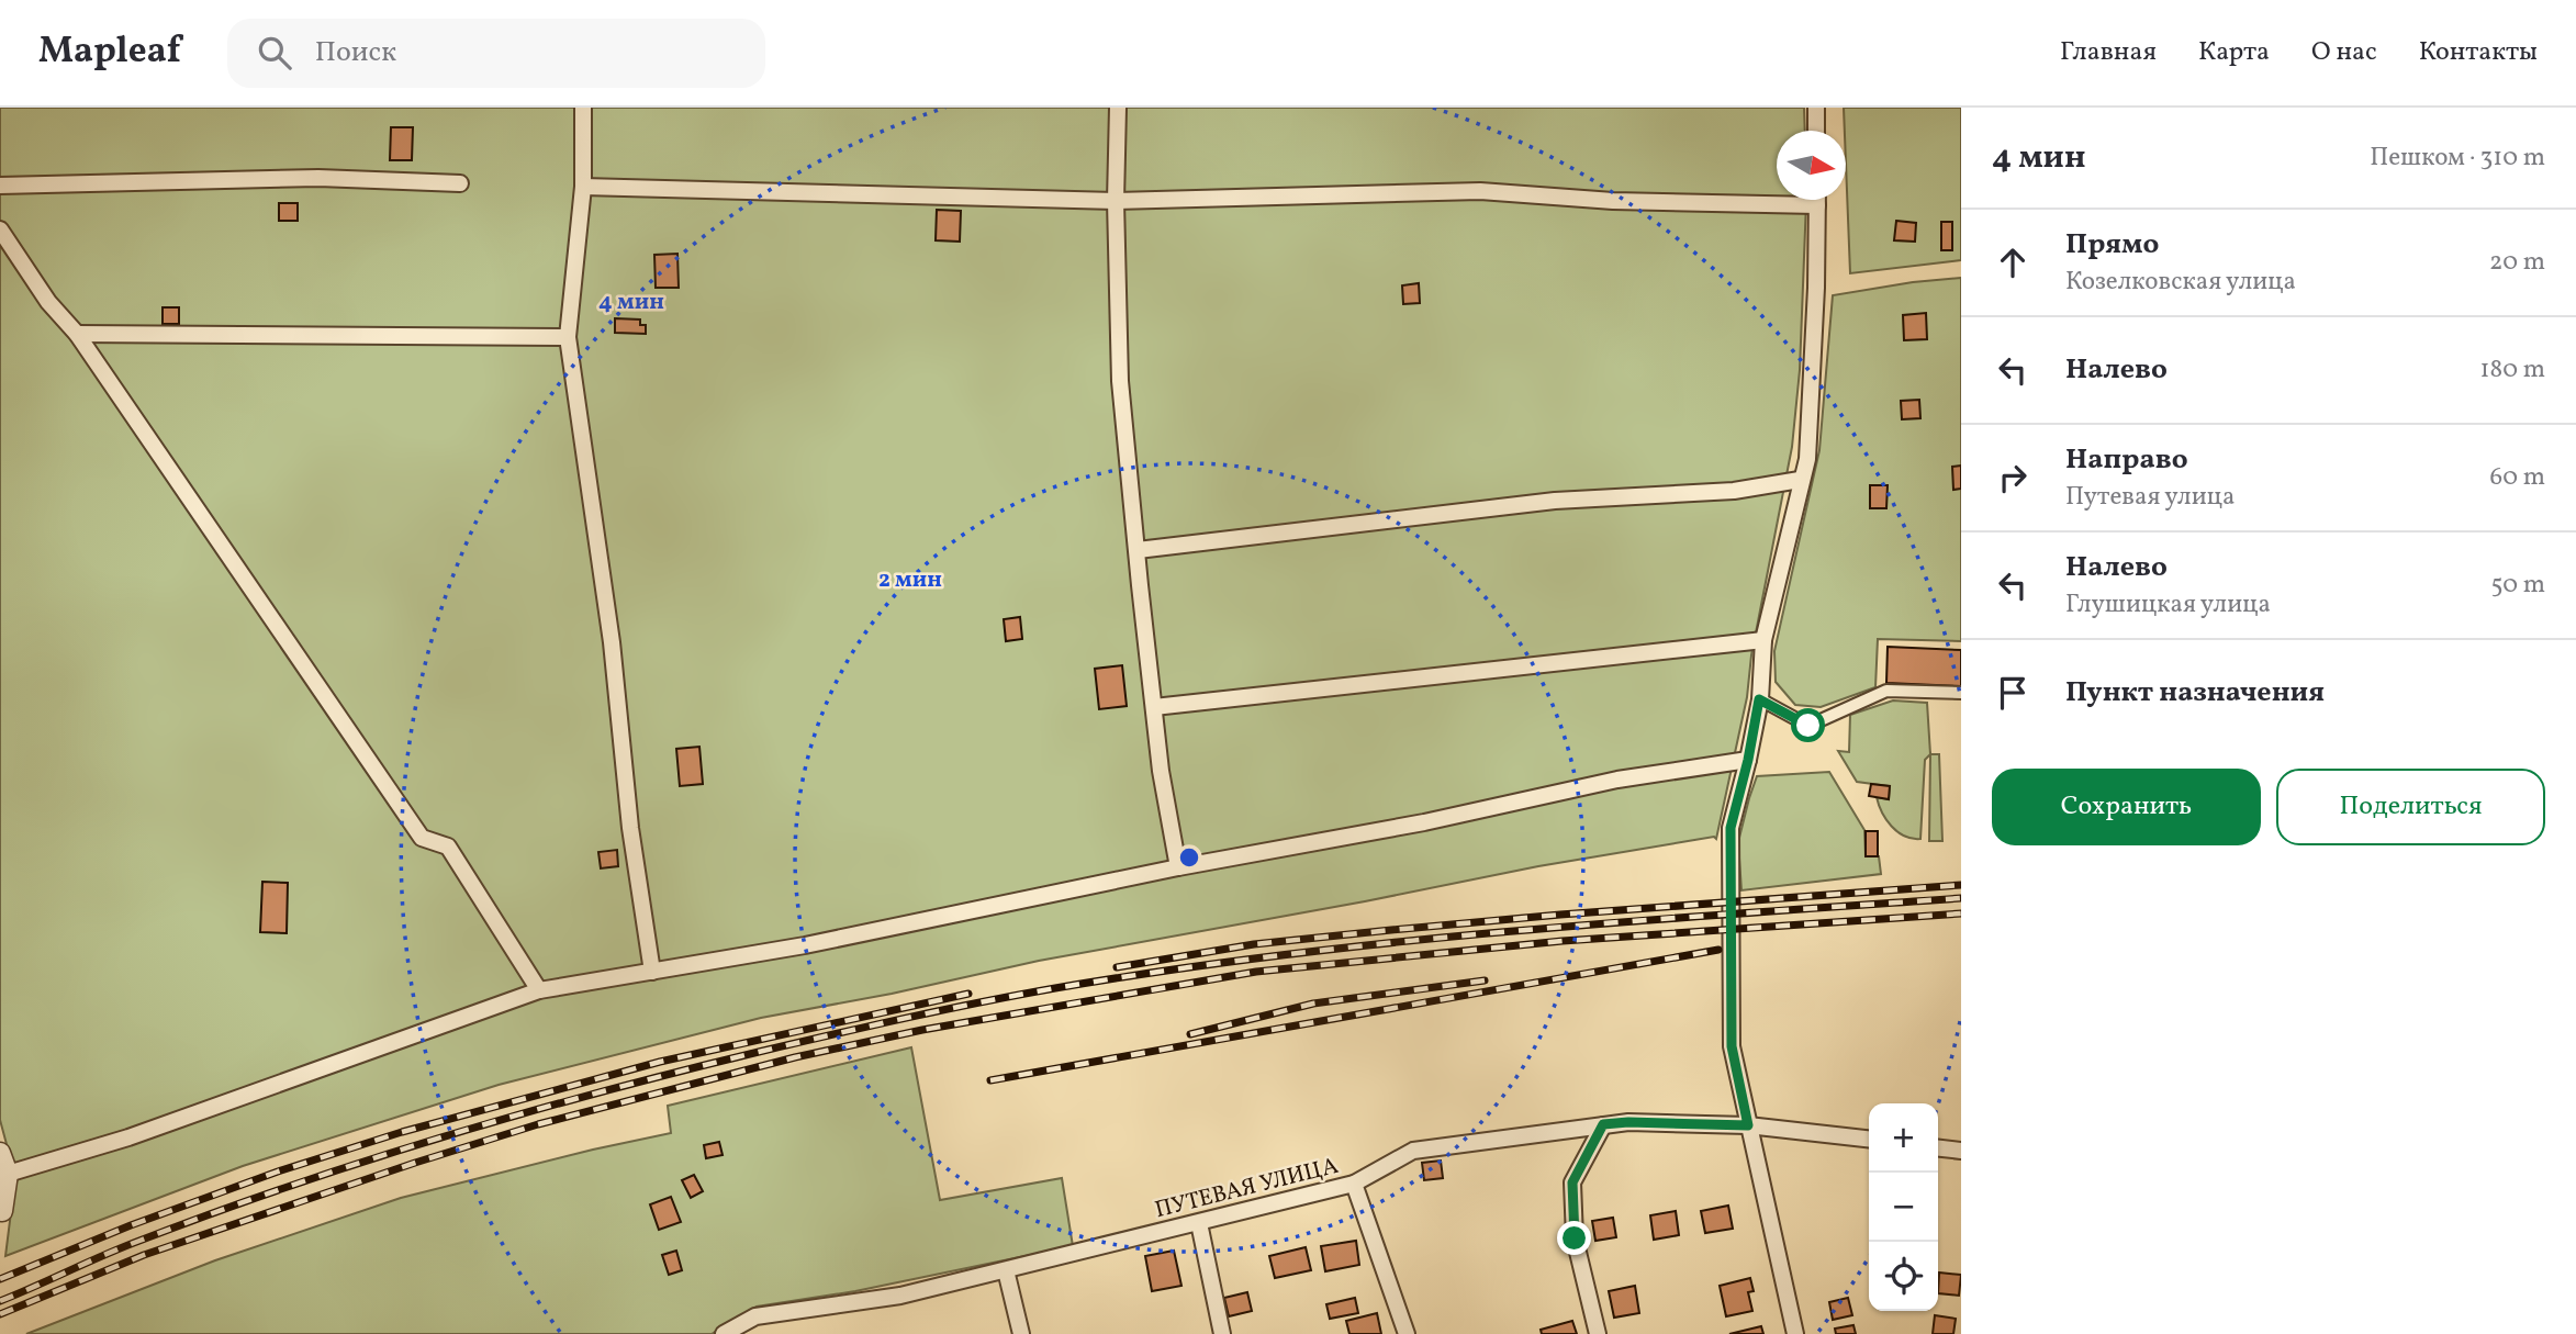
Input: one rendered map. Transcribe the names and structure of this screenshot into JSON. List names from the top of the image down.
{
  "streets": {
    "street": ["ПУТЕВАЯ УЛИЦА"]
  },
  "north": "right",
  "page": {
    "header": "Mapleaf",
    "search": "Поиск",
    "nav": [
      "Главная",
      "Карта",
      "О нас",
      "Контакты"
    ],
    "heading": ["4 мин", "Пешком · 310 m"],
    "list": [
      ["Прямо", "Козелковская улица", "20 m"],
      ["Налево", "180 m"],
      ["Направо", "Путевая улица", "60 m"],
      ["Налево", "Глушицкая улица", "50 m"],
      "Пункт назначения"
    ],
    "buttons": ["Сохранить", "Поделиться"],
    "map_buttons": ["+", "−"]
  },
  "rings": ["4 мин", "2 мин"]
}
